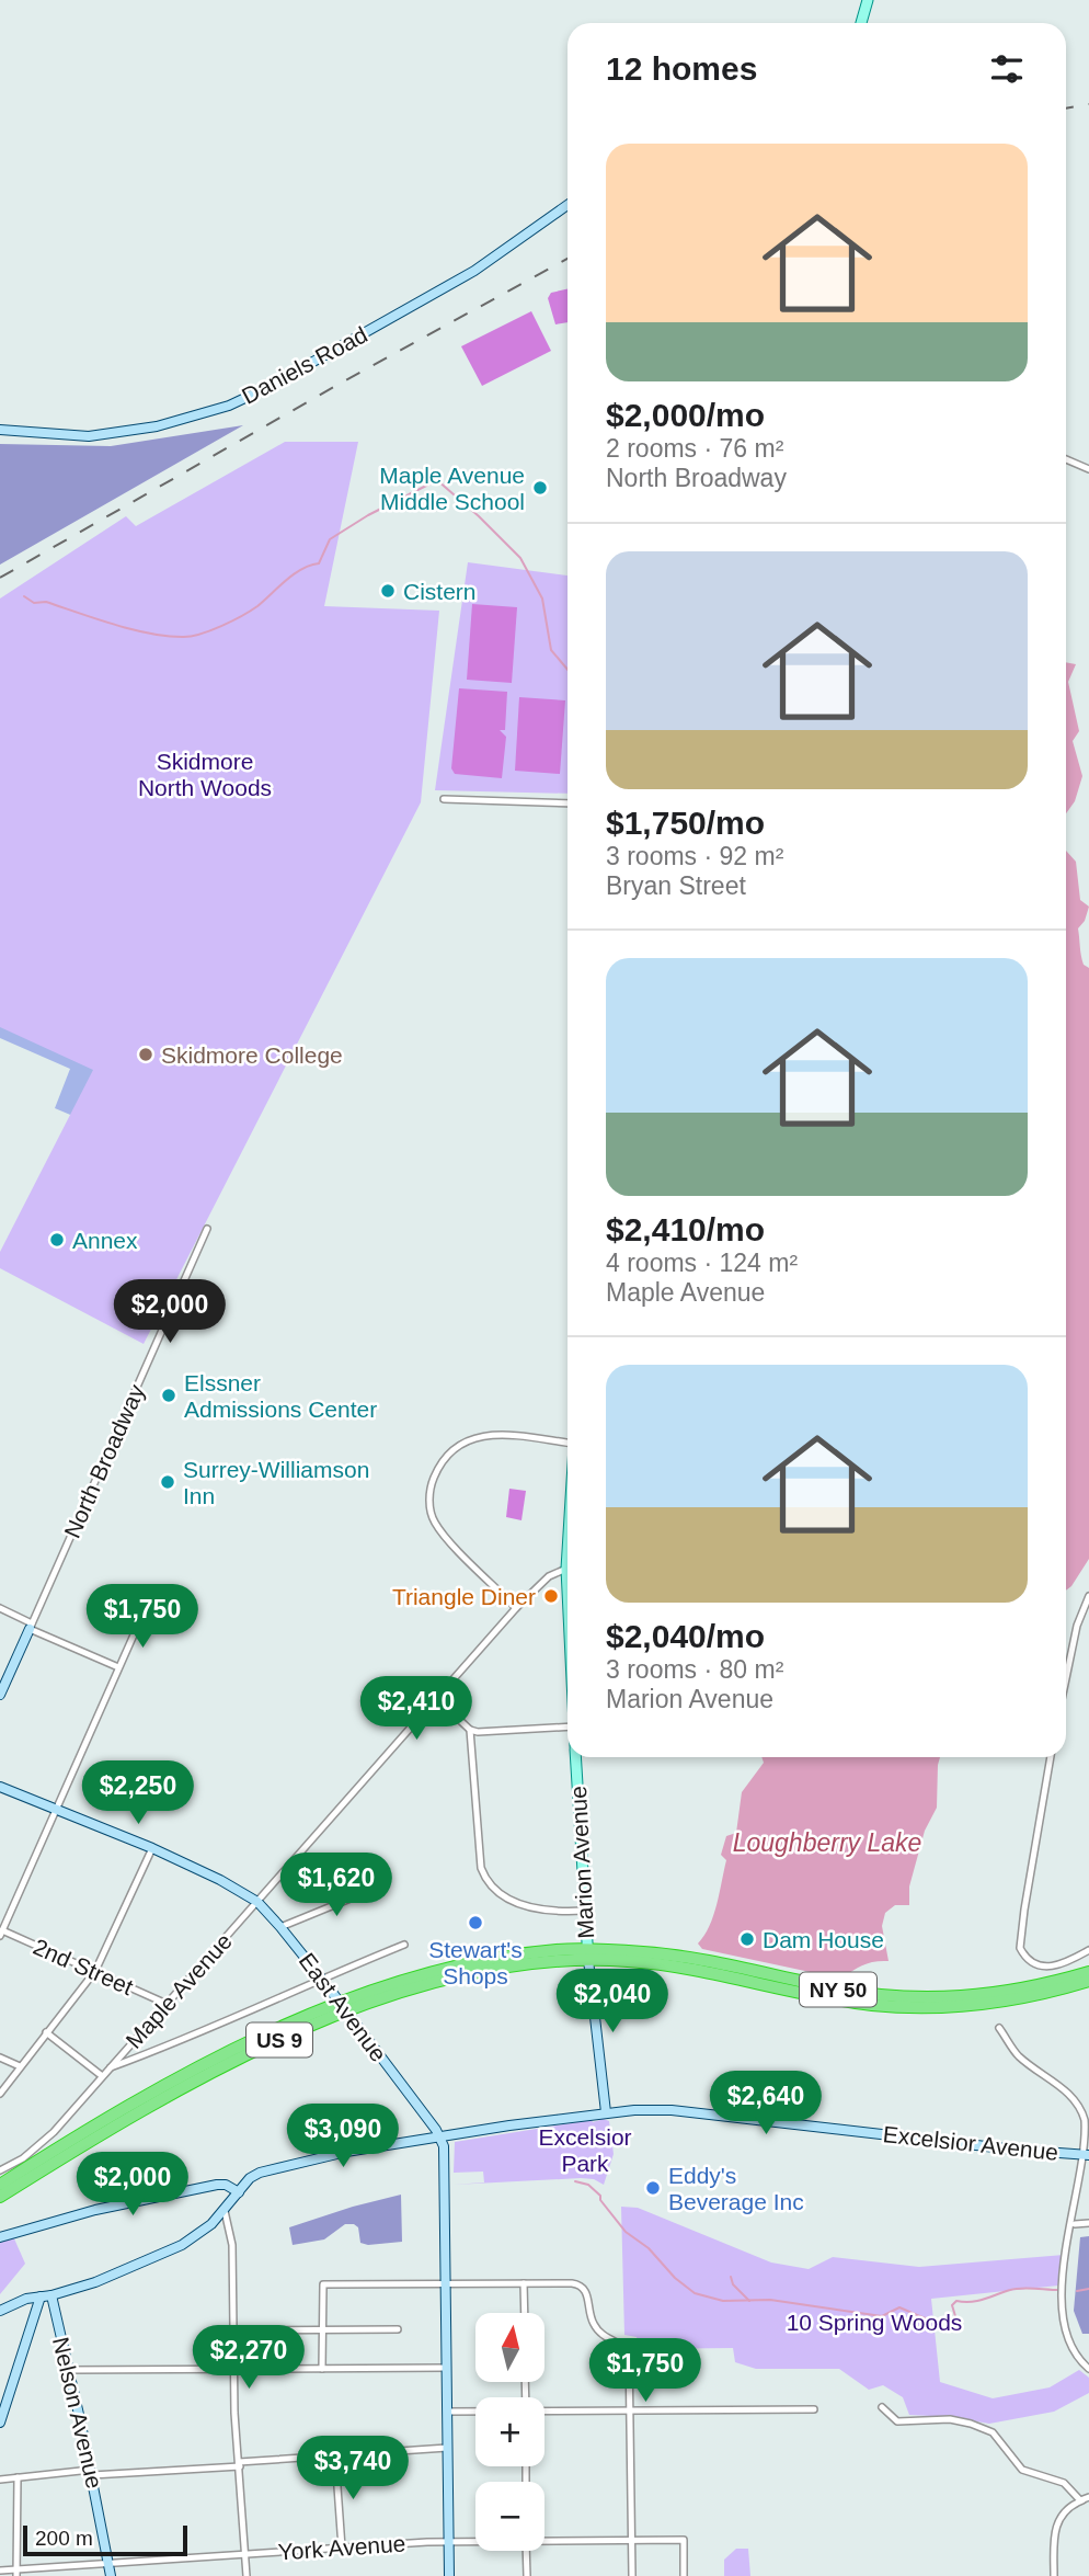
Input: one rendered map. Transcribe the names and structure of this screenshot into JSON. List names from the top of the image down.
{
  "streets": {
    "highway": ["NY 50", "US 9"],
    "main road": ["Marion Avenue"],
    "street": [
      "Daniels Road",
      "North Broadway",
      "2nd Street",
      "Maple Avenue",
      "East Avenue",
      "Excelsior Avenue",
      "Nelson Avenue",
      "York Avenue"
    ]
  },
  "crossings": [
    ["Marion Avenue", "NY 50"],
    ["Marion Avenue", "Maple Avenue"],
    ["Marion Avenue", "US 9"],
    ["Marion Avenue", "Excelsior Avenue"],
    ["2nd Street", "Maple Avenue"],
    ["NY 50", "US 9"],
    ["Maple Avenue", "East Avenue"],
    ["East Avenue", "US 9"],
    ["East Avenue", "Excelsior Avenue"],
    ["East Avenue", "York Avenue"],
    ["Excelsior Avenue", "Nelson Avenue"],
    ["Nelson Avenue", "York Avenue"]
  ],
  "water": ["Loughberry Lake"],
  "parks": ["Skidmore North Woods", "Excelsior Park", "10 Spring Woods"],
  "places": [
    "Maple Avenue Middle School",
    "Cistern",
    "Skidmore College",
    "Annex",
    "Elssner Admissions Center",
    "Surrey-Williamson Inn",
    "Triangle Diner",
    "Stewart's Shops",
    "Dam House",
    "Eddy's Beverage Inc"
  ],
  "scale_bar": "200 m",
  "north": "top",
  "page": {
    "heading": "12 homes",
    "list": [
      {
        "name": "$2,000/mo",
        "note": "2 rooms · 76 m² · North Broadway"
      },
      {
        "name": "$1,750/mo",
        "note": "3 rooms · 92 m² · Bryan Street"
      },
      {
        "name": "$2,410/mo",
        "note": "4 rooms · 124 m² · Maple Avenue"
      },
      {
        "name": "$2,040/mo",
        "note": "3 rooms · 80 m² · Marion Avenue"
      }
    ],
    "price": [
      "$2,000",
      "$1,750",
      "$2,410",
      "$2,250",
      "$1,620",
      "$2,040",
      "$2,640",
      "$3,090",
      "$2,000",
      "$2,270",
      "$1,750",
      "$3,740"
    ],
    "map_buttons": ["+", "−"],
    "scale": "200 m"
  }
}
